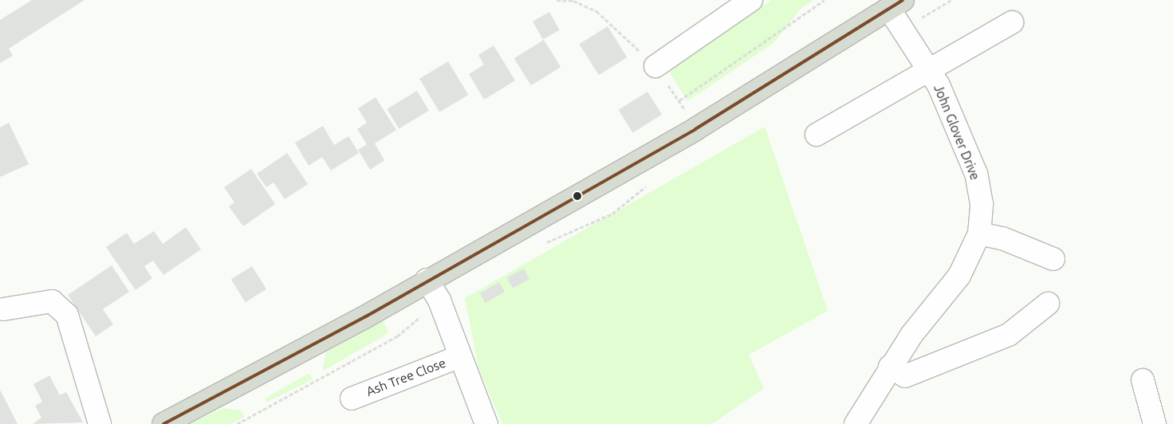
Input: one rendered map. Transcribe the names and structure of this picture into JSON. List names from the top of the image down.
{
  "streets": {
    "street": ["John Glover Drive", "Ash Tree Close"]
  }
}
